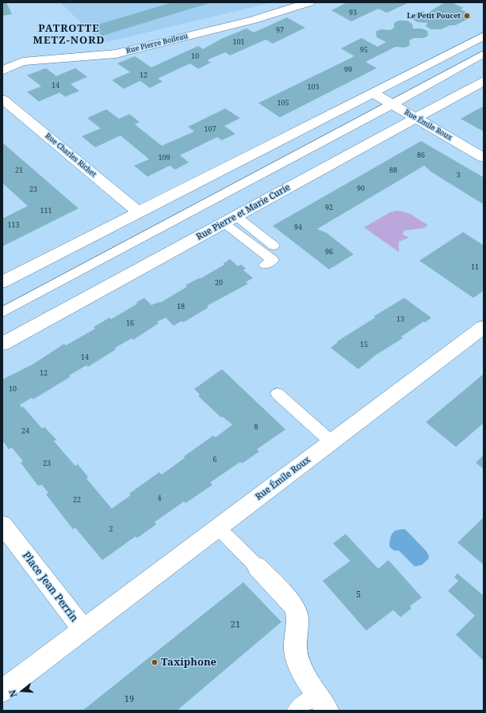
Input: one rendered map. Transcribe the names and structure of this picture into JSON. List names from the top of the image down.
{
  "streets": {
    "street": [
      "Rue Pierre Boileau",
      "Rue Émile Roux",
      "Rue Charles Richet",
      "Rue Pierre et Marie Curie",
      "Place Jean Perrin"
    ]
  },
  "crossings": [
    ["Rue Émile Roux", "Rue Pierre et Marie Curie"],
    ["Rue Émile Roux", "Place Jean Perrin"]
  ],
  "districts": ["PATROTTE METZ-NORD"],
  "places": ["Le Petit Poucet", "Taxiphone"],
  "house_numbers": [
    "93",
    "97",
    "101",
    "95",
    "10",
    "99",
    "12",
    "14",
    "103",
    "105",
    "107",
    "86",
    "109",
    "21",
    "88",
    "3",
    "90",
    "23",
    "92",
    "111",
    "113",
    "94",
    "96",
    "11",
    "20",
    "18",
    "13",
    "16",
    "15",
    "14",
    "12",
    "10",
    "8",
    "24",
    "6",
    "23",
    "4",
    "22",
    "2",
    "5",
    "21",
    "19"
  ],
  "north": "left"
}
